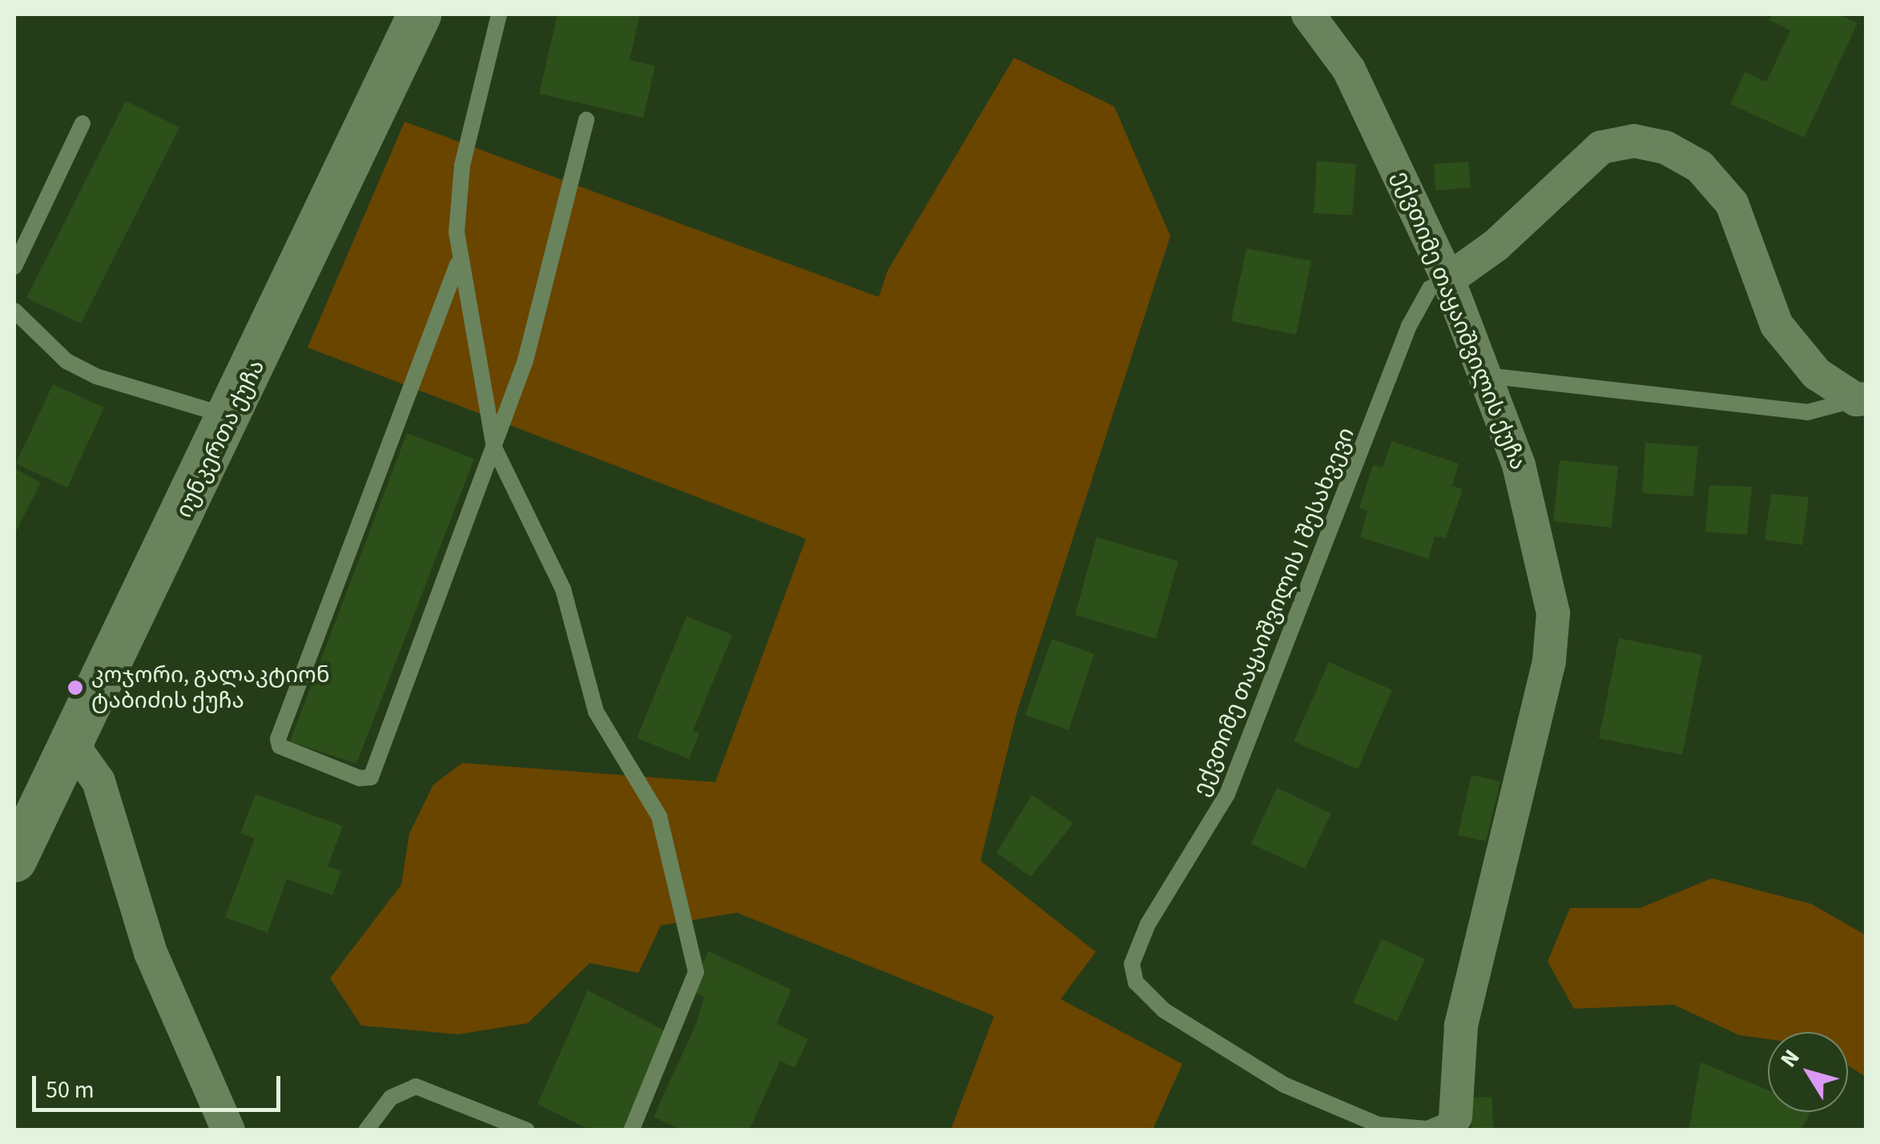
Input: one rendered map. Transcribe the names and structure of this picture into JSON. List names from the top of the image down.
{
  "streets": {
    "main road": ["იუნკერთა ქუჩა"],
    "street": ["ექვთიმე თაყაიშვილის ქუჩა"],
    "lane": ["ექვთიმე თაყაიშვილის I შესახვევი"]
  },
  "crossings": [
    ["ექვთიმე თაყაიშვილის ქუჩა", "ექვთიმე თაყაიშვილის I შესახვევი"]
  ],
  "places": ["კოჯორი, გალაკტიონ ტაბიძის ქუჩა"],
  "scale_bar": "50 m",
  "north": "top left"
}
